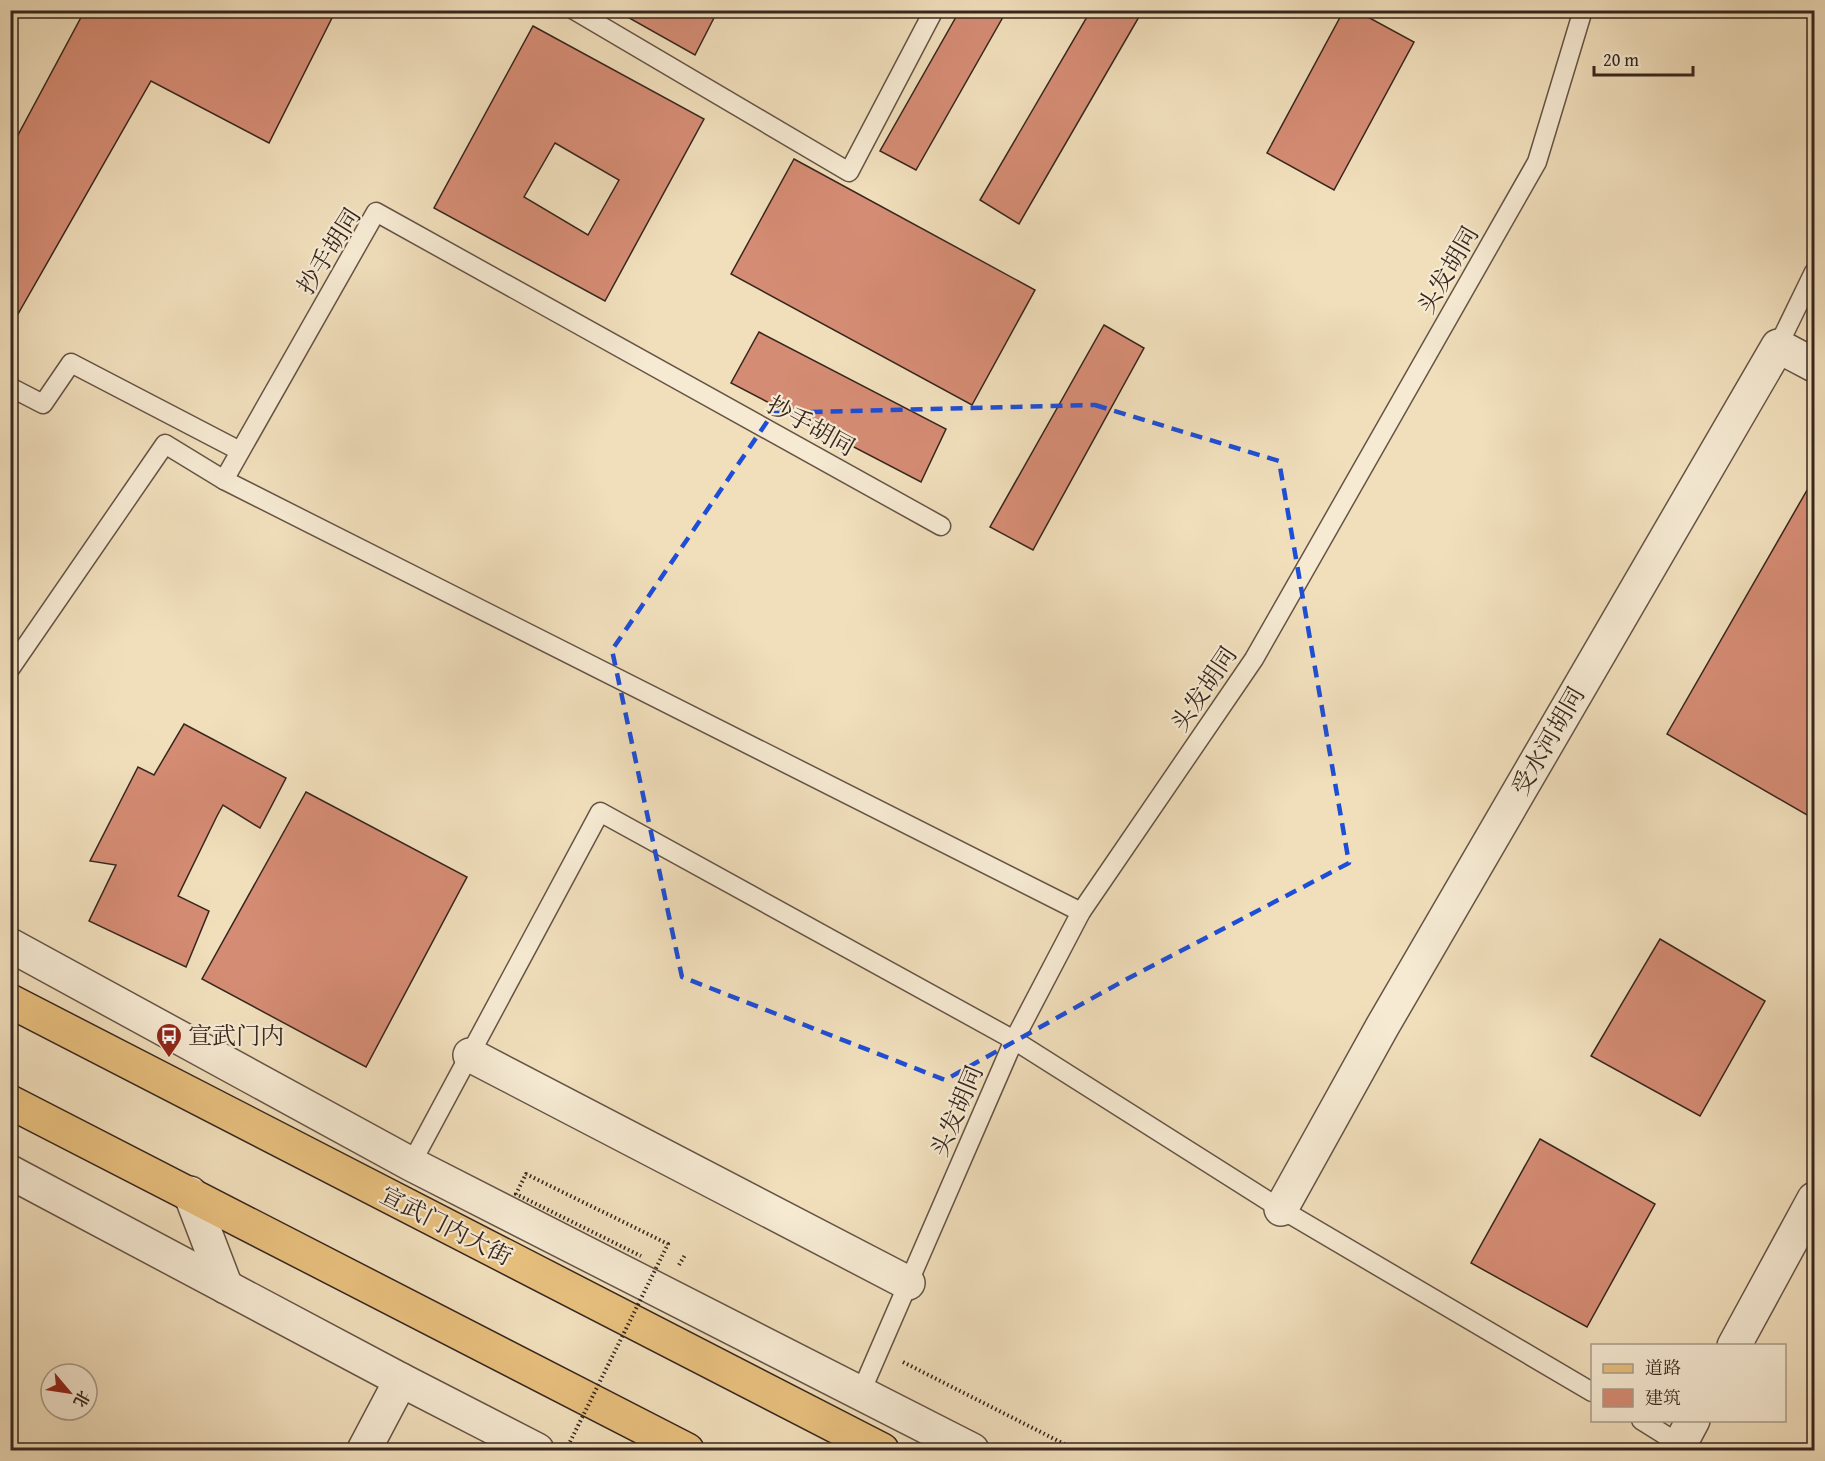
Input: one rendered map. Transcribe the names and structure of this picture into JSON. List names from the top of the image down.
{
  "streets": {
    "main road": ["宣武门内大街"],
    "street": ["受水河胡同"],
    "lane": ["抄手胡同", "头发胡同"]
  },
  "places": {
    "bus stop": ["宣武门内"]
  },
  "legend": ["道路", "建筑"],
  "scale_bar": "20 m",
  "north": "bottom right"
}
